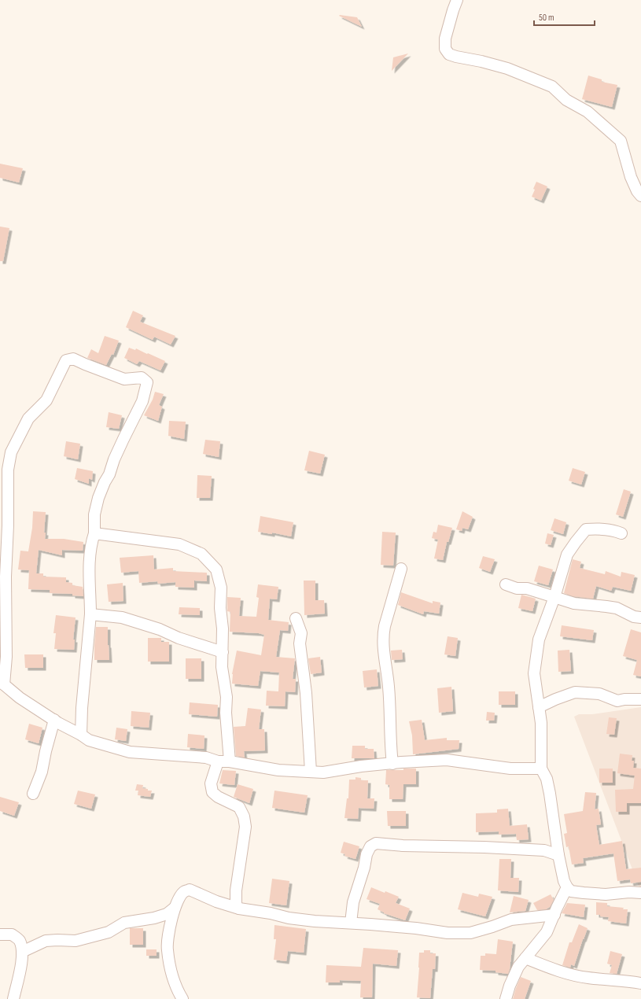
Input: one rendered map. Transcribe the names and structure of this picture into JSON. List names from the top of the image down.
{
  "scale_bar": "50 m"
}
